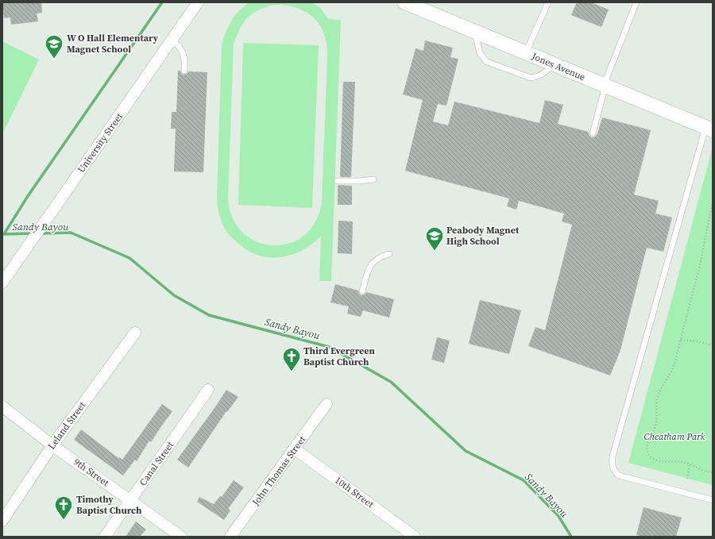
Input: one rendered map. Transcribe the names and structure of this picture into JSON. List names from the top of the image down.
{
  "streets": {
    "street": [
      "Jones Avenue",
      "University Street",
      "Leland Street",
      "Canal Street",
      "John Thomas Street",
      "9th Street",
      "10th Street"
    ]
  },
  "crossings": [
    ["Leland Street", "9th Street"],
    ["Canal Street", "9th Street"],
    ["John Thomas Street", "10th Street"]
  ],
  "water": ["Sandy Bayou"],
  "parks": ["Cheatham Park"],
  "places": {
    "school or university": ["W O Hall Elementary Magnet School", "Peabody Magnet High School"],
    "church": ["Third Evergreen Baptist Church", "Timothy Baptist Church"]
  }
}
